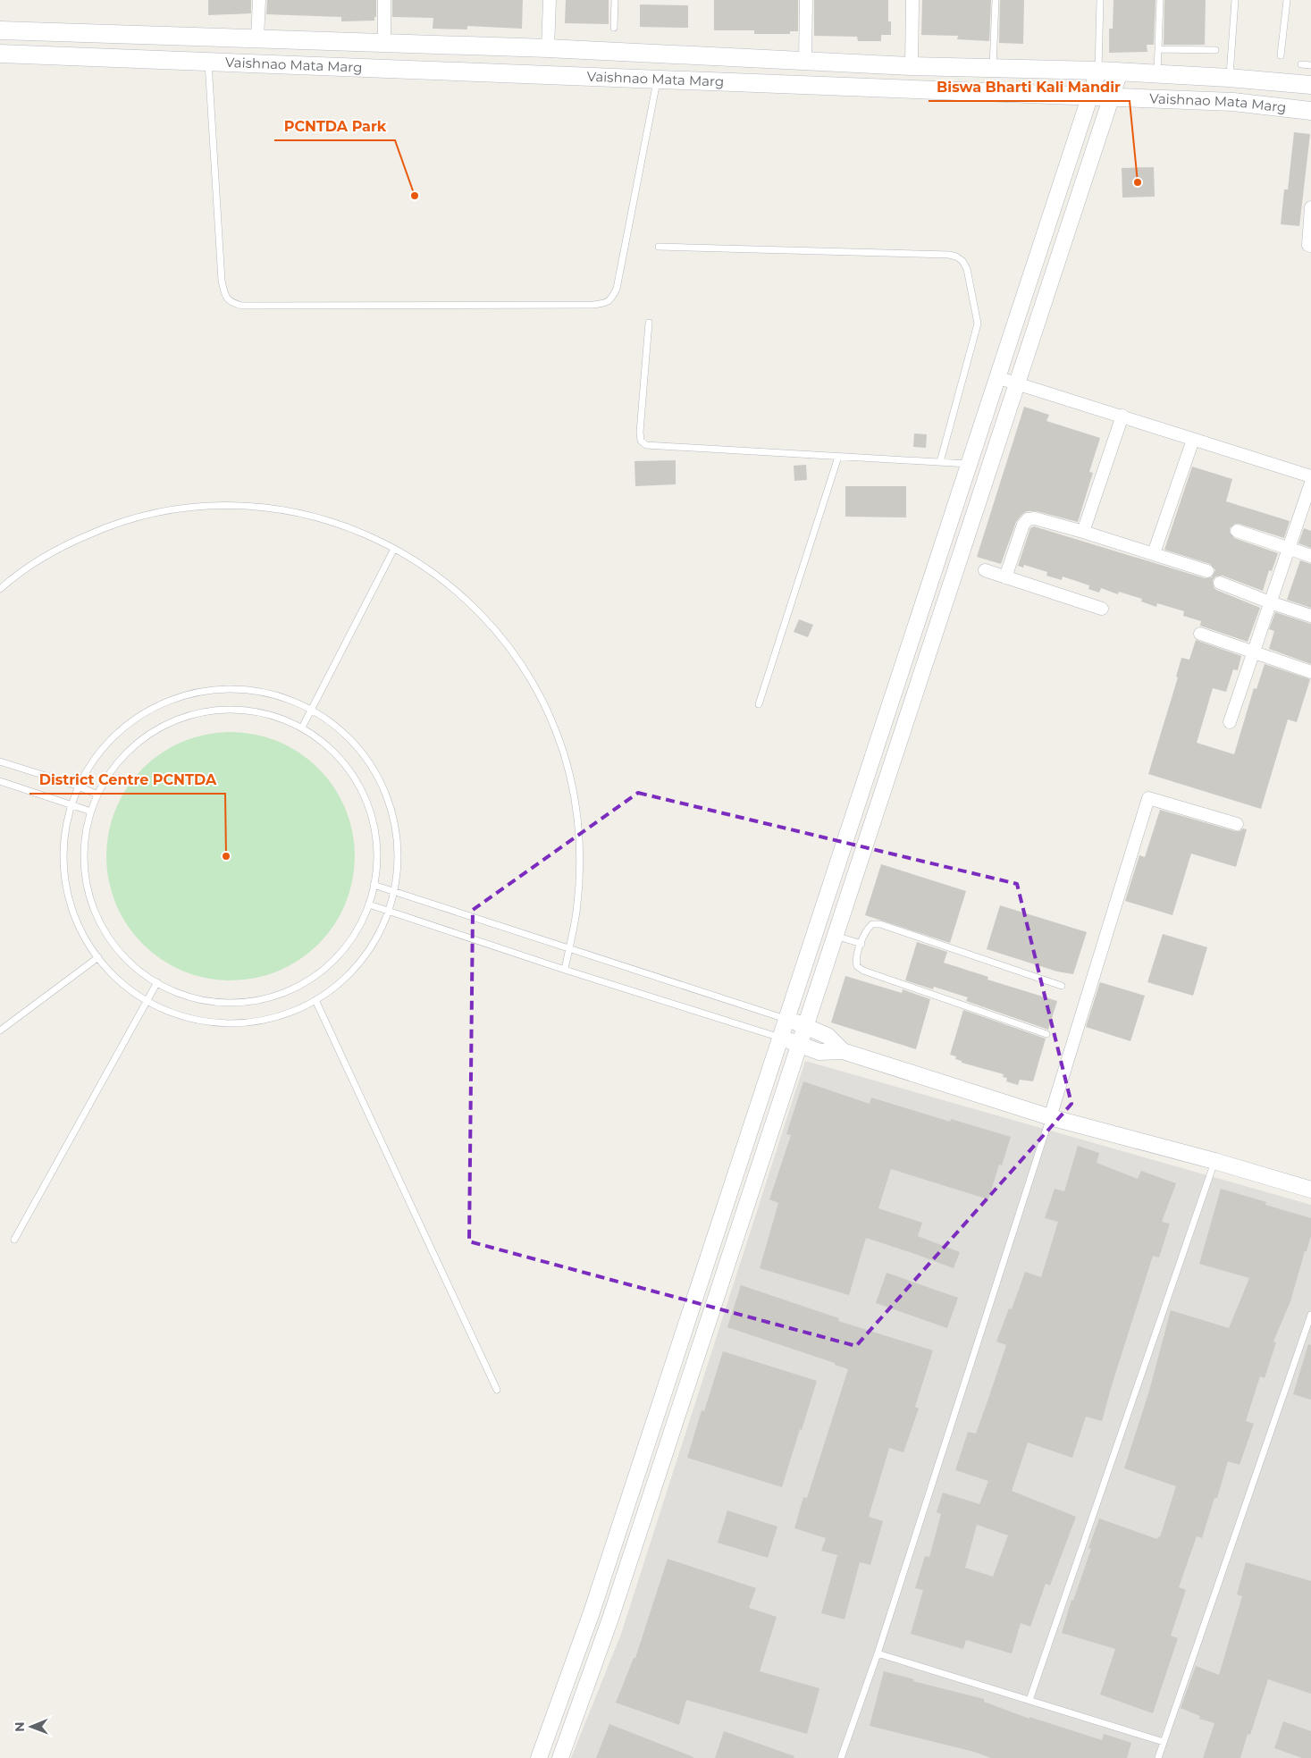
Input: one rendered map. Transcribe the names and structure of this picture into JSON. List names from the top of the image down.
{
  "streets": {
    "main road": ["Vaishnao Mata Marg"]
  },
  "places": ["Biswa Bharti Kali Mandir", "PCNTDA Park", "District Centre PCNTDA"],
  "north": "left"
}
